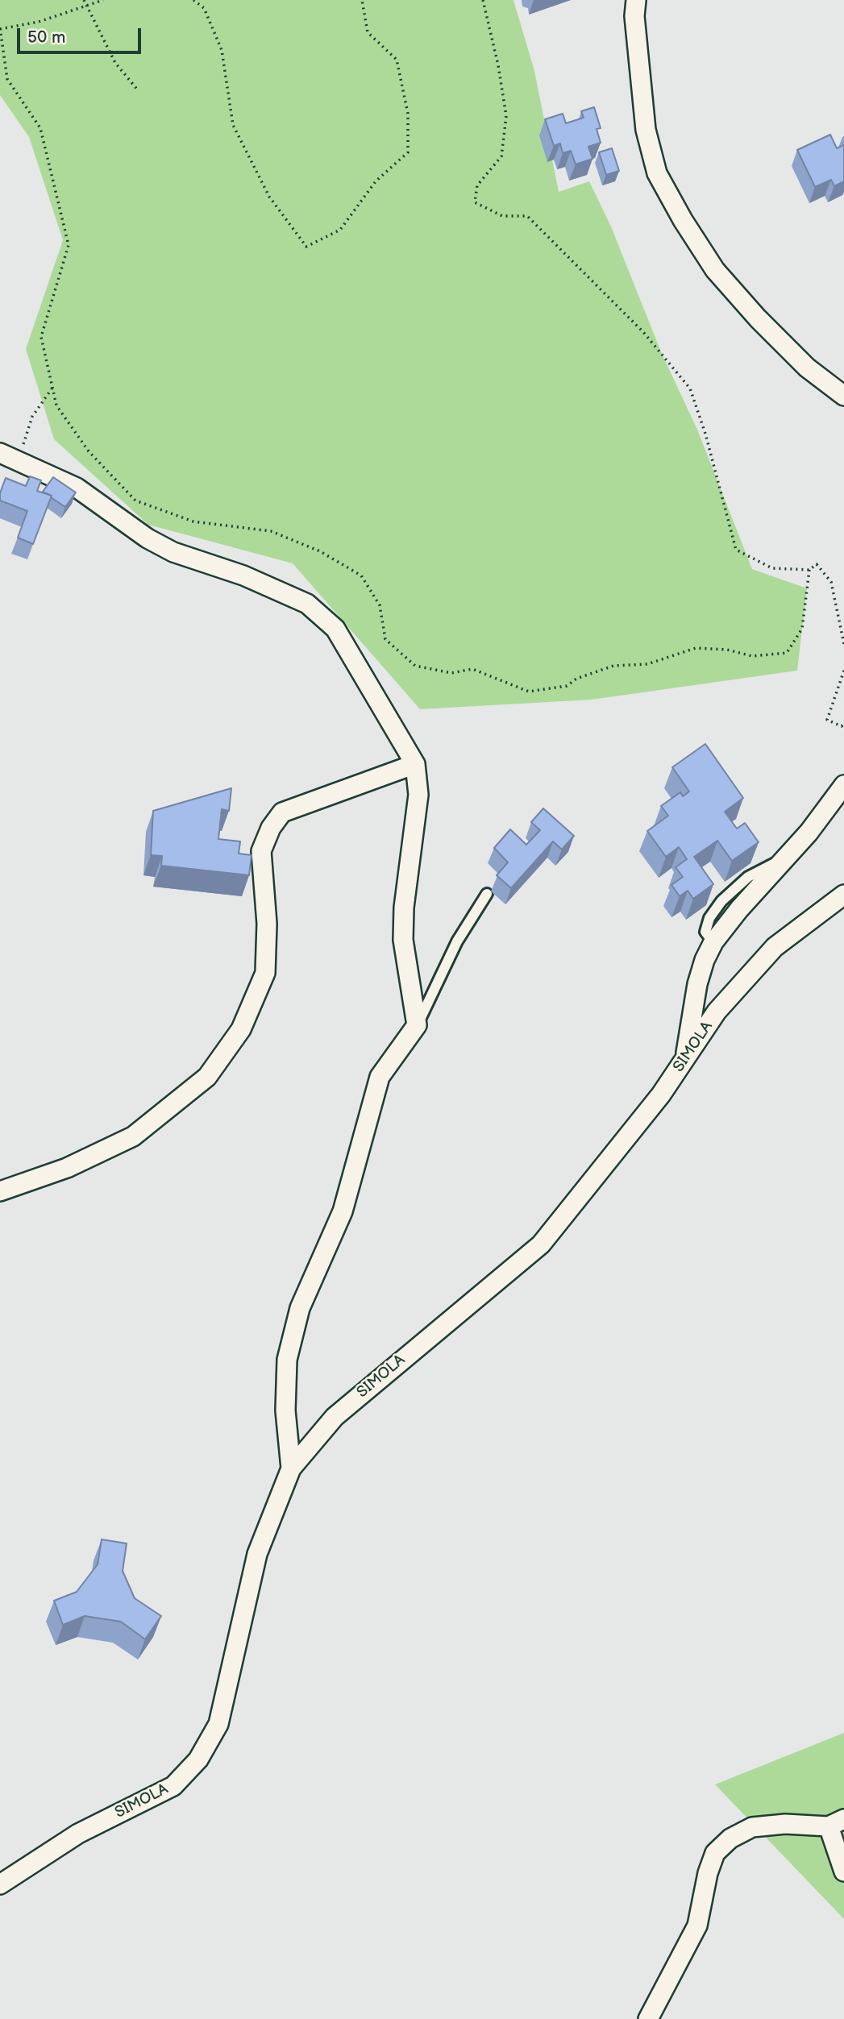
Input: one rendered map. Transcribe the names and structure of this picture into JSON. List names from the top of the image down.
{
  "streets": {
    "street": ["SIMOLA"]
  },
  "scale_bar": "50 m"
}
